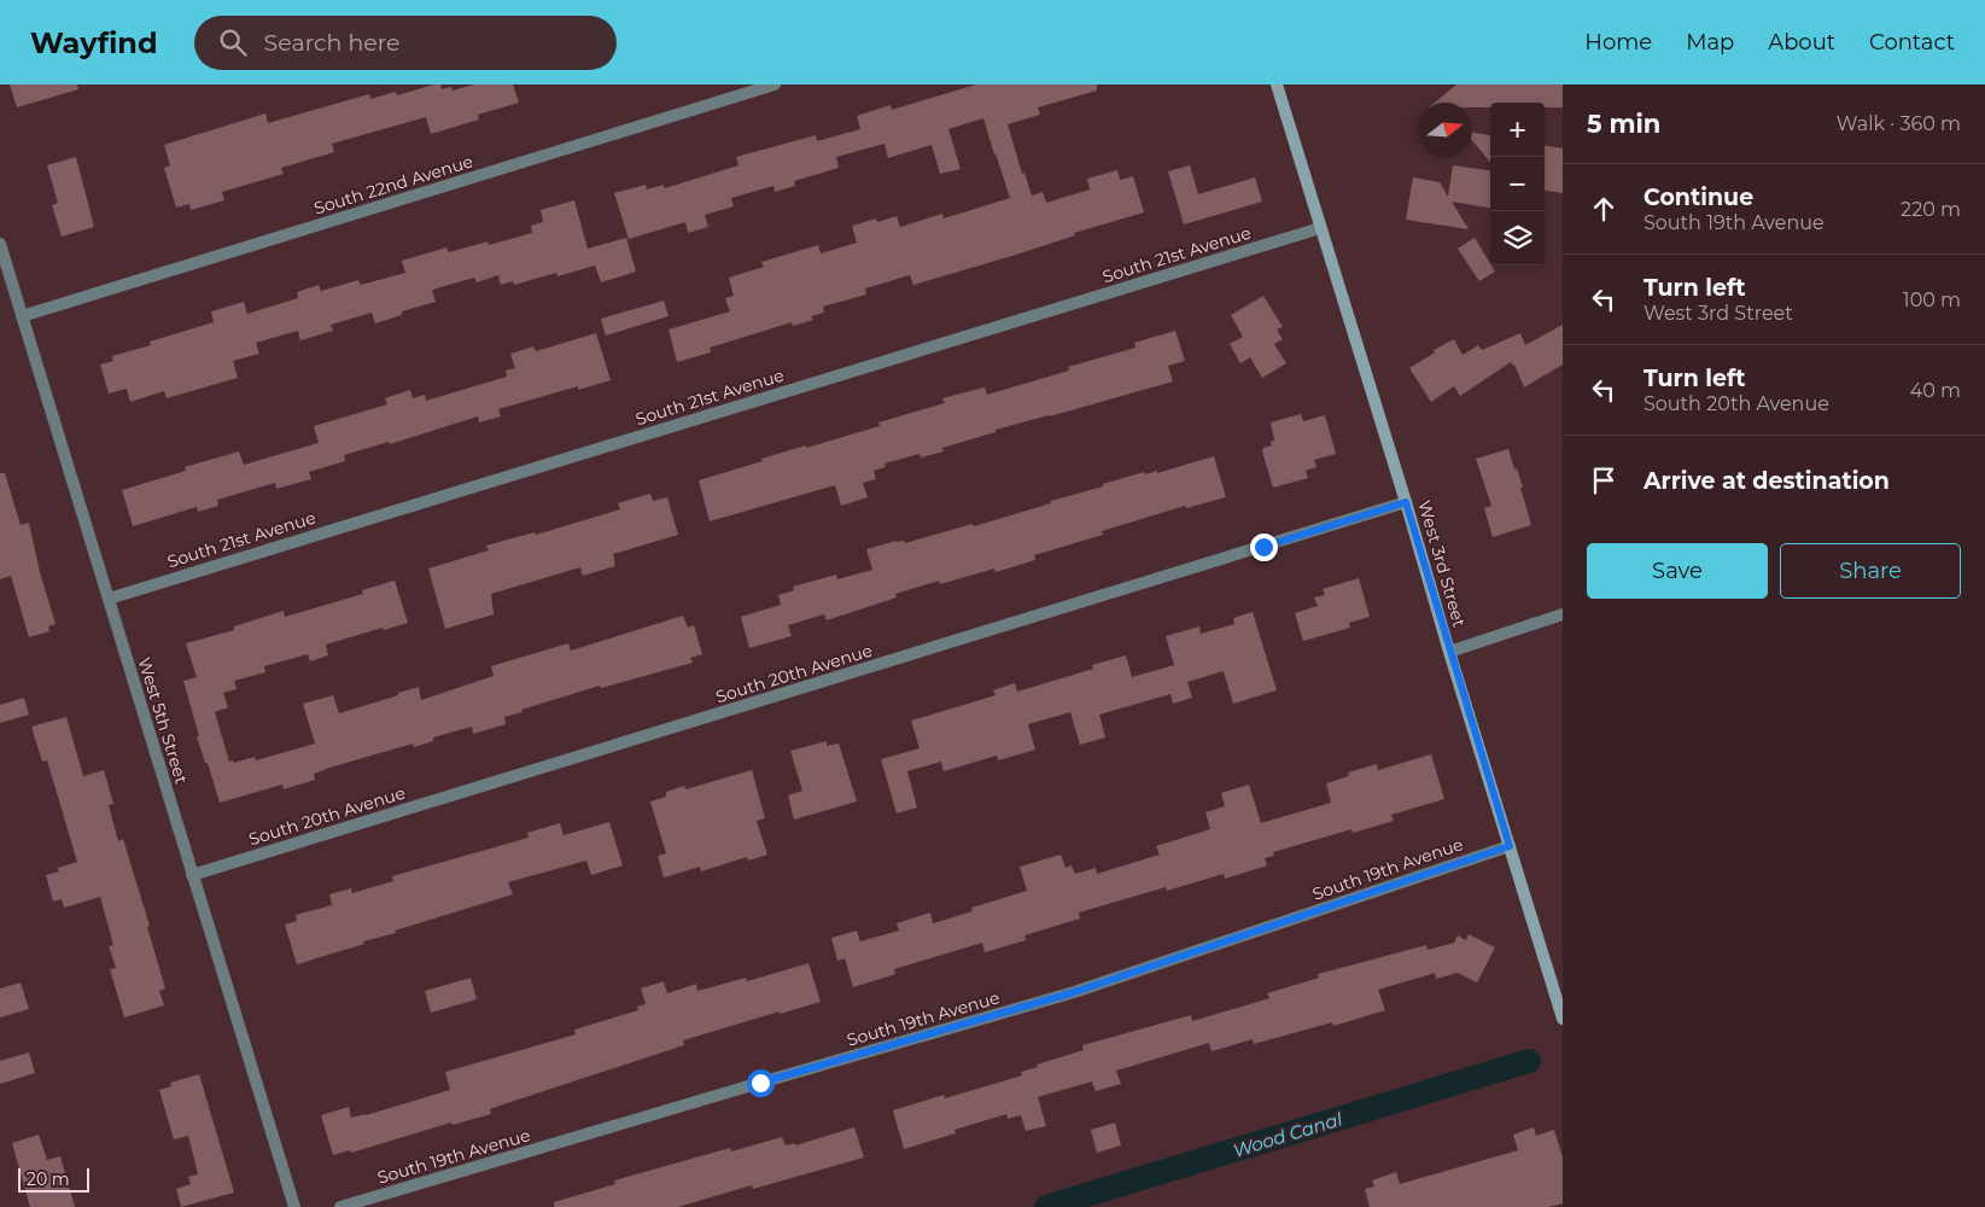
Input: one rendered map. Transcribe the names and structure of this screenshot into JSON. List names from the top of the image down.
{
  "streets": {
    "street": [
      "South 22nd Avenue",
      "South 21st Avenue",
      "West 3rd Street",
      "South 20th Avenue",
      "West 5th Street",
      "South 19th Avenue"
    ]
  },
  "crossings": [
    ["South 22nd Avenue", "West 5th Street"],
    ["South 21st Avenue", "West 3rd Street"],
    ["South 21st Avenue", "West 5th Street"],
    ["West 3rd Street", "South 20th Avenue"],
    ["West 3rd Street", "South 19th Avenue"],
    ["South 20th Avenue", "West 5th Street"]
  ],
  "water": ["Wood Canal"],
  "scale_bar": "20 m",
  "north": "right",
  "page": {
    "header": "Wayfind",
    "search": "Search here",
    "nav": [
      "Home",
      "Map",
      "About",
      "Contact"
    ],
    "heading": ["5 min", "Walk · 360 m"],
    "map_buttons": ["+", "−"],
    "list": [
      ["Continue", "South 19th Avenue", "220 m"],
      ["Turn left", "West 3rd Street", "100 m"],
      ["Turn left", "South 20th Avenue", "40 m"],
      "Arrive at destination"
    ],
    "buttons": ["Save", "Share"],
    "scale": "20 m"
  }
}
